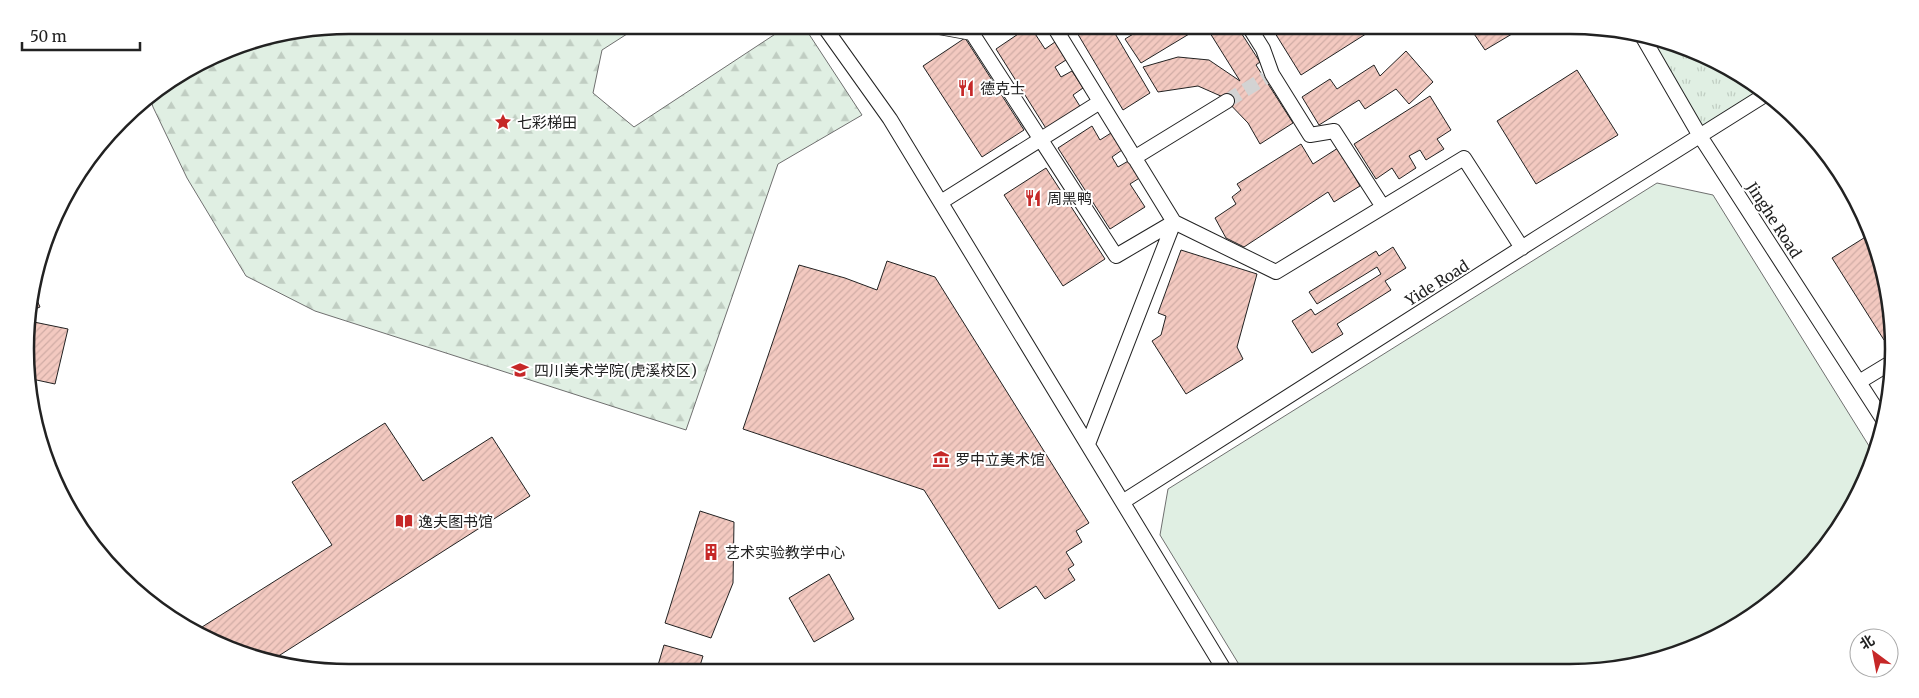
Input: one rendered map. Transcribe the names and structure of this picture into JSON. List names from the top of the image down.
{
  "streets": {
    "street": ["Jinghe Road", "Yide Road"]
  },
  "crossings": [
    ["Jinghe Road", "Yide Road"]
  ],
  "places": {
    "restaurant": ["德克士", "周黑鸭"],
    "place": ["七彩梯田"],
    "school or university": ["四川美术学院(虎溪校区)"],
    "museum": ["罗中立美术馆"],
    "library": ["逸夫图书馆"],
    "building": ["艺术实验教学中心"]
  },
  "scale_bar": "50 m",
  "north": "top left"
}
